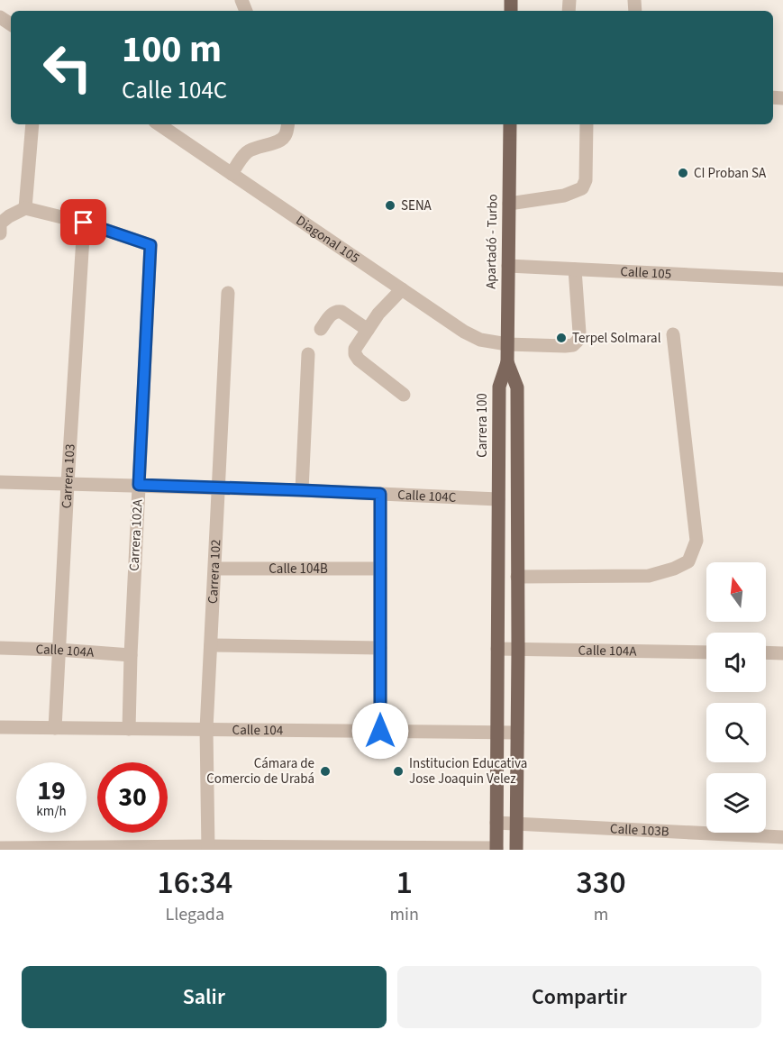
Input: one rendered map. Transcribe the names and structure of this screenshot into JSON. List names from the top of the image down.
{
  "streets": {
    "main road": ["Apartadó - Turbo", "Carrera 100"],
    "street": [
      "Diagonal 105",
      "Calle 105",
      "Carrera 103",
      "Calle 104C",
      "Carrera 102A",
      "Calle 104B",
      "Carrera 102",
      "Calle 104A",
      "Calle 104",
      "Calle 103B"
    ]
  },
  "crossings": [
    ["Diagonal 105", "Apartadó - Turbo"],
    ["Diagonal 105", "Calle 105"],
    ["Apartadó - Turbo", "Calle 105"],
    ["Apartadó - Turbo", "Carrera 100"],
    ["Carrera 100", "Calle 104C"],
    ["Carrera 100", "Calle 104A"],
    ["Carrera 100", "Calle 104"],
    ["Carrera 100", "Calle 103B"],
    ["Carrera 103", "Calle 104C"],
    ["Carrera 103", "Carrera 102A"],
    ["Carrera 103", "Calle 104A"],
    ["Carrera 103", "Calle 104"],
    ["Calle 104C", "Carrera 102A"],
    ["Calle 104C", "Carrera 102"],
    ["Carrera 102A", "Calle 104A"],
    ["Carrera 102A", "Calle 104"],
    ["Calle 104B", "Carrera 102"],
    ["Carrera 102", "Calle 104"]
  ],
  "places": [
    "CI Proban SA",
    "SENA",
    "Terpel Solmaral",
    "Cámara de Comercio de Urabá",
    "Institucion Educativa Jose Joaquin Velez"
  ],
  "north": "top",
  "page": {
    "turn": ["100 m", "Calle 104C"],
    "speed": "19 km/h",
    "limit": "30",
    "eta": [
      "16:34",
      "Llegada",
      "1",
      "min",
      "330",
      "m"
    ],
    "buttons": ["Salir", "Compartir"]
  }
}
